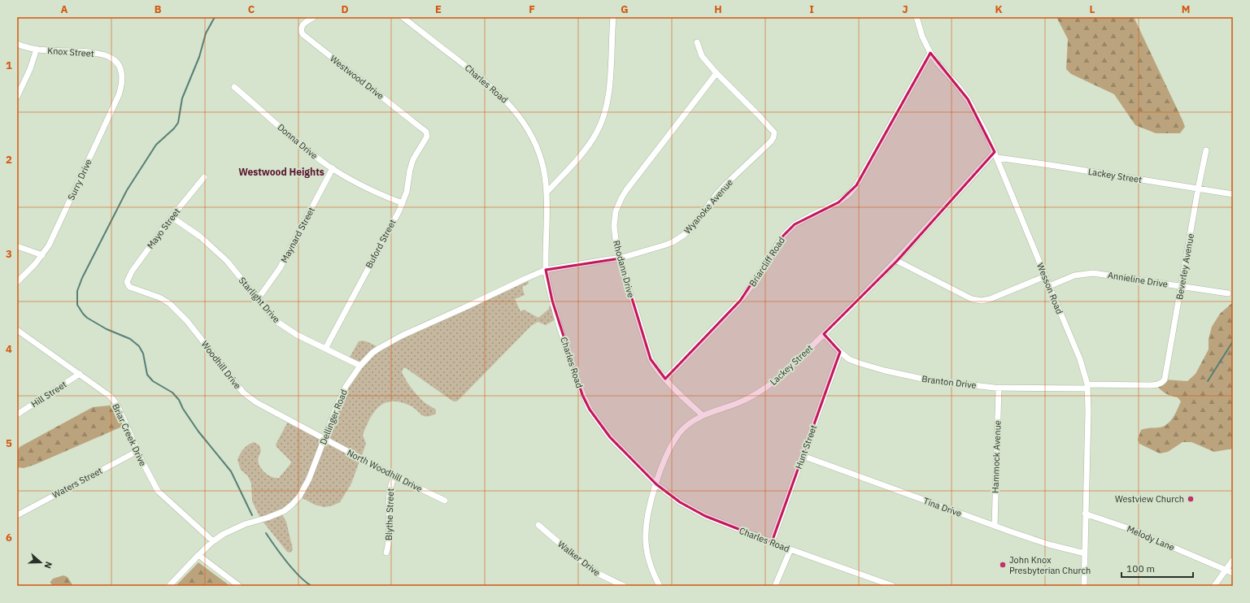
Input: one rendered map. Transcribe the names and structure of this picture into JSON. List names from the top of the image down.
{
  "streets": {
    "street": [
      "Knox Street",
      "Westwood Drive",
      "Charles Road",
      "Donna Drive",
      "Lackey Street",
      "Surry Drive",
      "Wyanoke Avenue",
      "Mayo Street",
      "Maynard Street",
      "Buford Street",
      "Briarcliff Road",
      "Beverley Avenue",
      "Rhodann Drive",
      "Annieline Drive",
      "Wesson Road",
      "Starlight Drive",
      "Woodhill Drive",
      "Branton Drive",
      "Hill Street",
      "Dellinger Road",
      "Briar Creek Drive",
      "Hunt Street",
      "Hammock Avenue",
      "North Woodhill Drive",
      "Waters Street",
      "Tina Drive",
      "Blythe Street",
      "Melody Lane",
      "Walker Drive"
    ]
  },
  "crossings": [
    ["Knox Street", "Surry Drive"],
    ["Westwood Drive", "Buford Street"],
    ["Charles Road", "Lackey Street"],
    ["Charles Road", "Wyanoke Avenue"],
    ["Charles Road", "Dellinger Road"],
    ["Charles Road", "Hunt Street"],
    ["Donna Drive", "Maynard Street"],
    ["Donna Drive", "Buford Street"],
    ["Lackey Street", "Beverley Avenue"],
    ["Lackey Street", "Rhodann Drive"],
    ["Lackey Street", "Wesson Road"],
    ["Lackey Street", "Branton Drive"],
    ["Wyanoke Avenue", "Rhodann Drive"],
    ["Wyanoke Avenue", "Dellinger Road"],
    ["Mayo Street", "Starlight Drive"],
    ["Mayo Street", "Woodhill Drive"],
    ["Maynard Street", "Starlight Drive"],
    ["Buford Street", "Starlight Drive"],
    ["Briarcliff Road", "Rhodann Drive"],
    ["Briarcliff Road", "Wesson Road"],
    ["Beverley Avenue", "Annieline Drive"],
    ["Beverley Avenue", "Branton Drive"],
    ["Annieline Drive", "Wesson Road"],
    ["Wesson Road", "Branton Drive"],
    ["Wesson Road", "Tina Drive"],
    ["Wesson Road", "Melody Lane"],
    ["Starlight Drive", "Dellinger Road"],
    ["Woodhill Drive", "Dellinger Road"],
    ["Woodhill Drive", "North Woodhill Drive"],
    ["Branton Drive", "Hunt Street"],
    ["Branton Drive", "Hammock Avenue"],
    ["Hill Street", "Briar Creek Drive"],
    ["Dellinger Road", "Briar Creek Drive"],
    ["Dellinger Road", "North Woodhill Drive"],
    ["Briar Creek Drive", "Waters Street"],
    ["Hunt Street", "Tina Drive"],
    ["Hammock Avenue", "Tina Drive"],
    ["North Woodhill Drive", "Blythe Street"]
  ],
  "districts": ["Westwood Heights"],
  "places": ["Westview Church", "John Knox Presbyterian Church"],
  "scale_bar": "100 m",
  "north": "right",
  "grid": {
    "columns": [
      "A",
      "B",
      "C",
      "D",
      "E",
      "F",
      "G",
      "H",
      "I",
      "J",
      "K",
      "L",
      "M"
    ],
    "rows": [
      "1",
      "2",
      "3",
      "4",
      "5",
      "6"
    ]
  }
}
